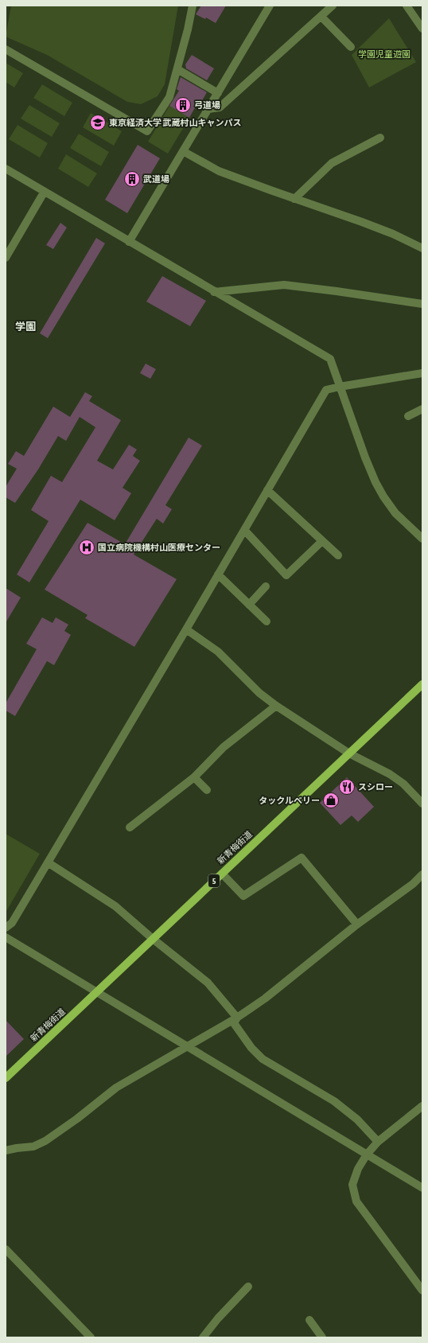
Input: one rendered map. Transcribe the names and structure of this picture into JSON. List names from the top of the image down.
{
  "streets": {
    "main road": ["新青梅街道", "5"]
  },
  "districts": ["学園"],
  "parks": ["学園児童遊園"],
  "places": {
    "building": ["弓道場", "武道場"],
    "school or university": ["東京経済大学 武蔵村山キャンパス"],
    "hospital": ["国立病院機構村山医療センター"],
    "restaurant": ["スシロー"],
    "shop": ["タックルベリー"]
  }
}
